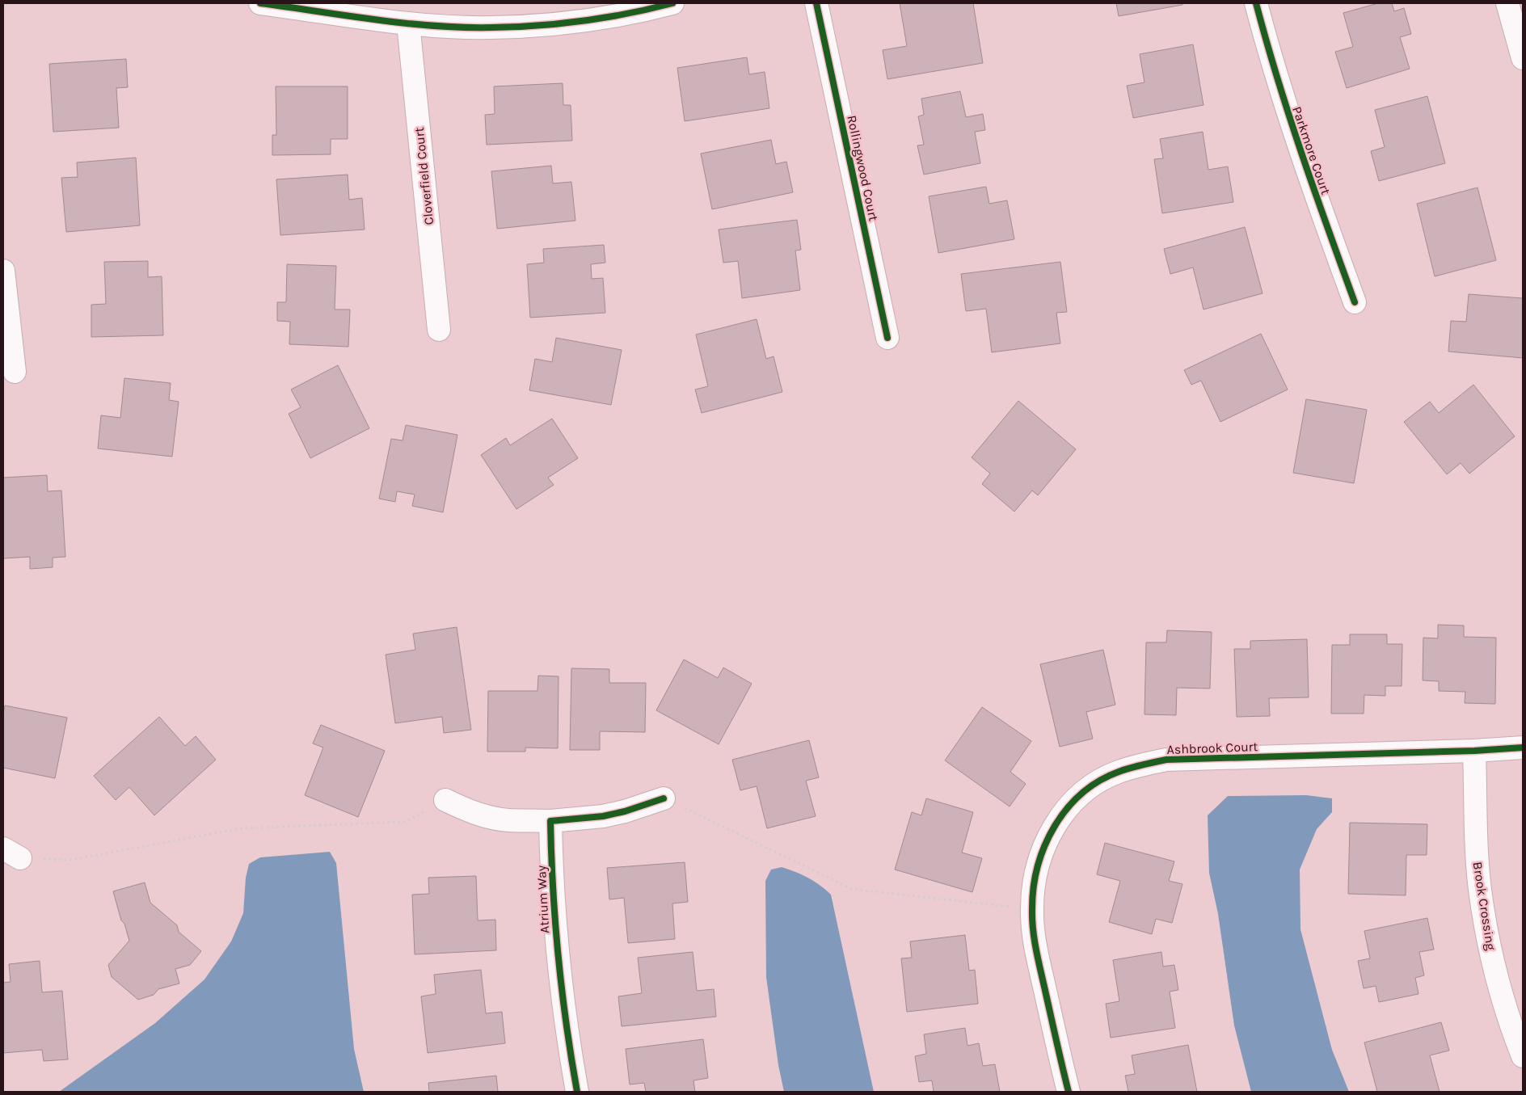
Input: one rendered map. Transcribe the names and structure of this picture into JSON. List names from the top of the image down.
{
  "streets": {
    "street": [
      "Parkmore Court",
      "Rollingwood Court",
      "Cloverfield Court",
      "Ashbrook Court",
      "Atrium Way",
      "Brook Crossing"
    ]
  },
  "crossings": [
    ["Ashbrook Court", "Brook Crossing"]
  ]
}
